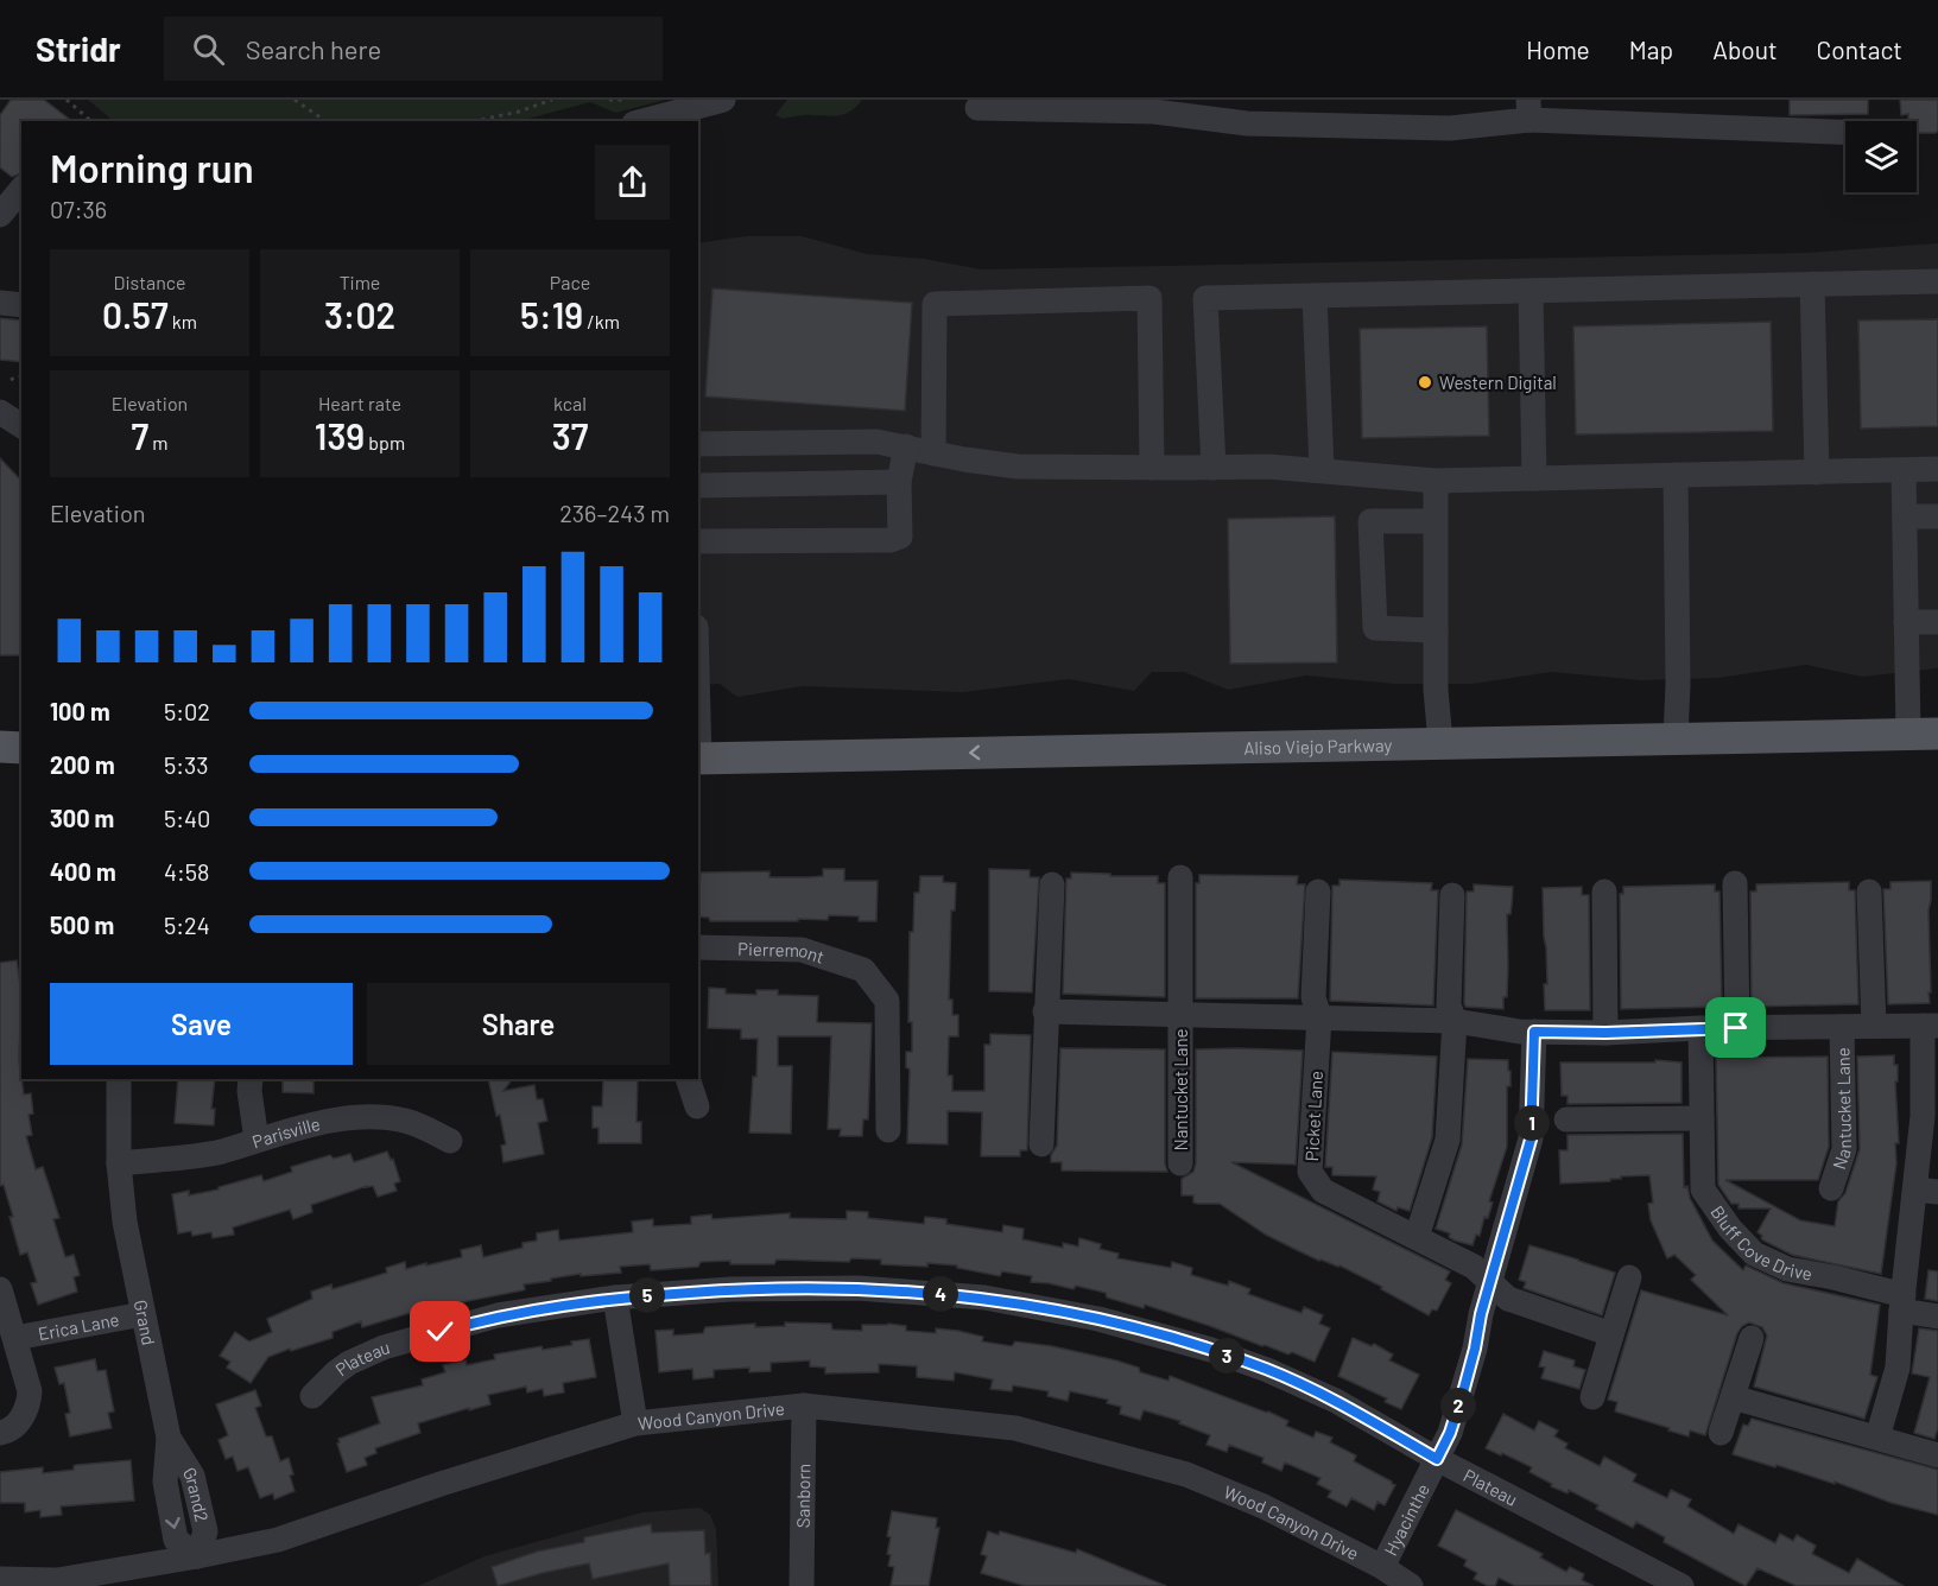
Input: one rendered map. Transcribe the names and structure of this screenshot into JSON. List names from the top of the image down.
{
  "streets": {
    "main road": ["Aliso Viejo Parkway"],
    "street": [
      "Pierremont",
      "Nantucket Lane",
      "Picket Lane",
      "Parisville",
      "Bluff Cove Drive",
      "Grand",
      "Erica Lane",
      "Plateau",
      "Wood Canyon Drive",
      "Sanborn",
      "Hyacinthe"
    ]
  },
  "crossings": [
    ["Nantucket Lane", "Picket Lane"],
    ["Nantucket Lane", "Bluff Cove Drive"],
    ["Picket Lane", "Hyacinthe"],
    ["Parisville", "Grand"],
    ["Grand", "Erica Lane"],
    ["Grand", "Wood Canyon Drive"],
    ["Plateau", "Hyacinthe"],
    ["Wood Canyon Drive", "Sanborn"],
    ["Wood Canyon Drive", "Hyacinthe"]
  ],
  "one_way": ["Aliso Viejo Parkway"],
  "places": ["Western Digital"],
  "page": {
    "header": "Stridr",
    "search": "Search here",
    "nav": [
      "Home",
      "Map",
      "About",
      "Contact"
    ],
    "heading": ["Morning run", "07:36"],
    "stats": [
      ["Distance", "0.57 km"],
      ["Time", "3:02"],
      ["Pace", "5:19 /km"],
      ["Elevation", "7 m"],
      ["Heart rate", "139 bpm"],
      ["kcal", "37"]
    ],
    "chart": ["Elevation", "236–243 m"],
    "list": [
      {
        "name": "100 m",
        "note": "5:02"
      },
      {
        "name": "200 m",
        "note": "5:33"
      },
      {
        "name": "300 m",
        "note": "5:40"
      },
      {
        "name": "400 m",
        "note": "4:58"
      },
      {
        "name": "500 m",
        "note": "5:24"
      }
    ],
    "buttons": ["Save", "Share"],
    "pins": [
      "1",
      "4",
      "5",
      "3",
      "2"
    ]
  }
}
